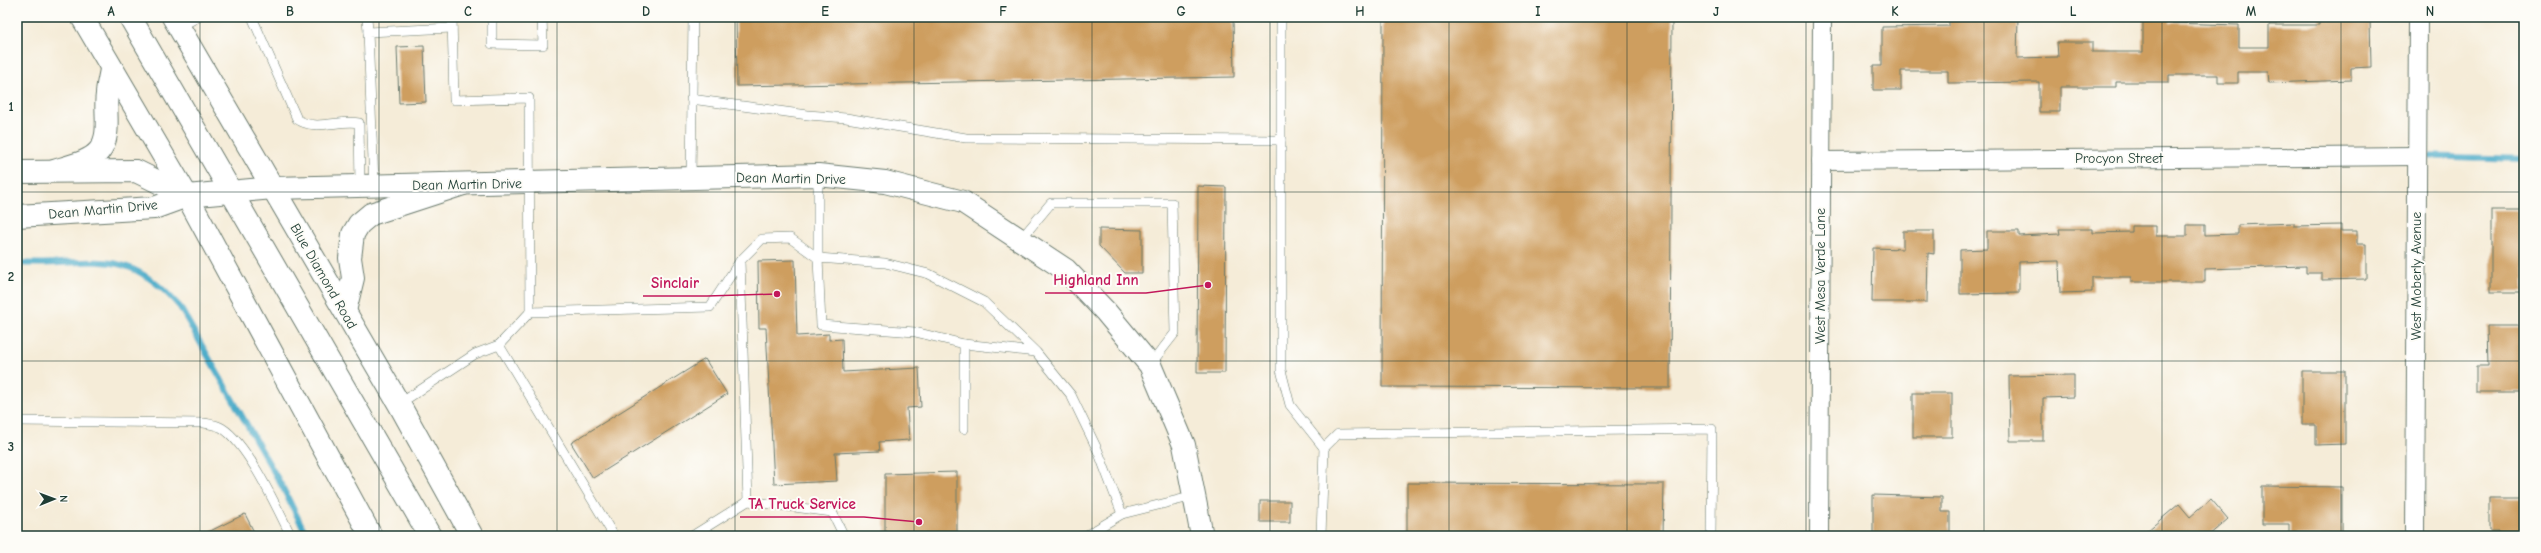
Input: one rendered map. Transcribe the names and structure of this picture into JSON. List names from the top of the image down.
{
  "streets": {
    "main road": ["Dean Martin Drive", "Blue Diamond Road"],
    "street": ["Procyon Street", "West Mesa Verde Lane", "West Moberly Avenue"]
  },
  "crossings": [
    ["Procyon Street", "West Mesa Verde Lane"],
    ["Procyon Street", "West Moberly Avenue"],
    ["Dean Martin Drive", "Blue Diamond Road"]
  ],
  "places": ["Highland Inn", "Sinclair", "TA Truck Service"],
  "north": "right",
  "grid": {
    "columns": [
      "A",
      "B",
      "C",
      "D",
      "E",
      "F",
      "G",
      "H",
      "I",
      "J",
      "K",
      "L",
      "M",
      "N"
    ],
    "rows": ["1", "2", "3"]
  }
}
